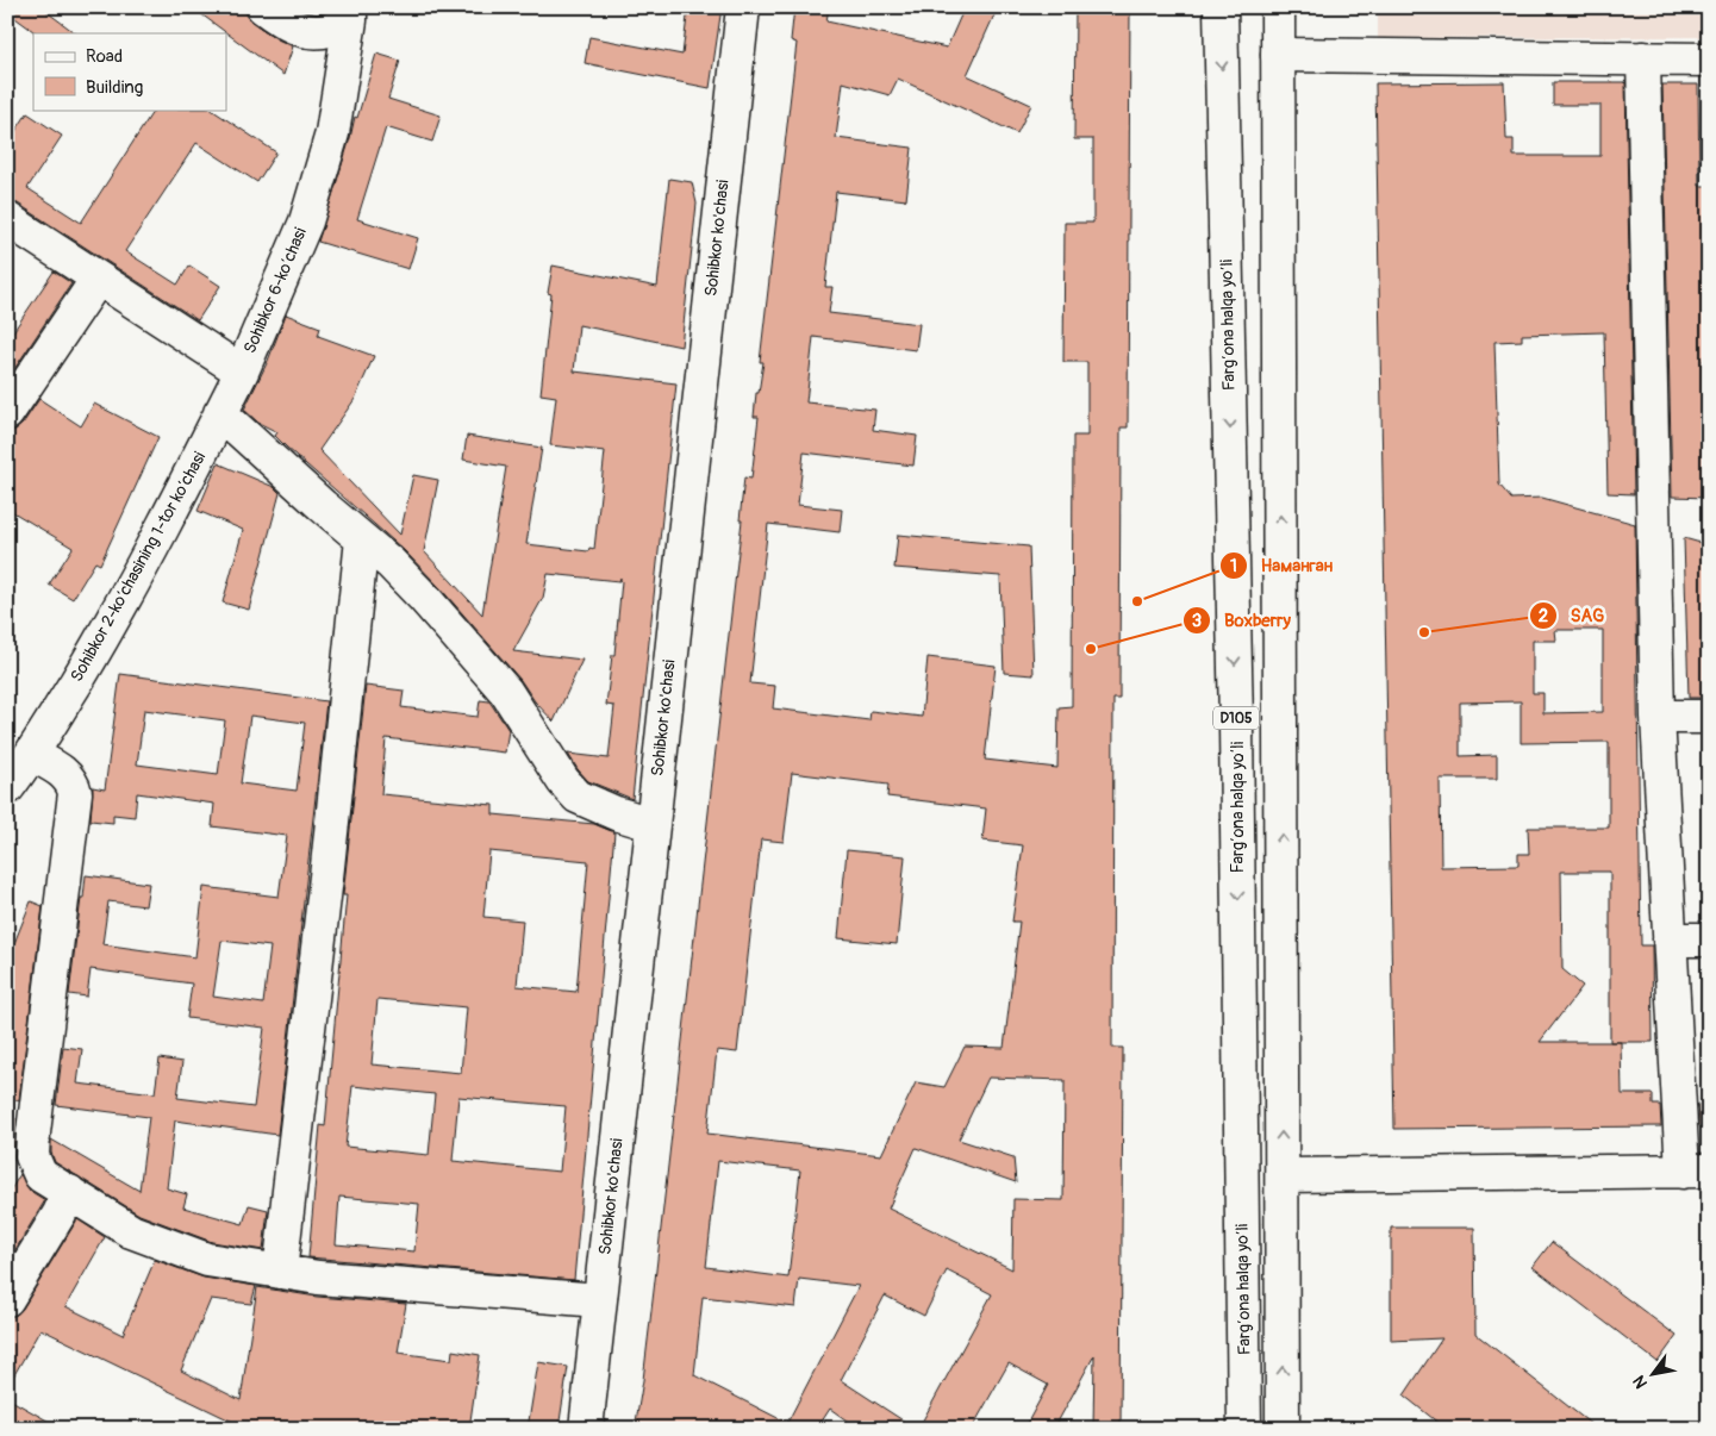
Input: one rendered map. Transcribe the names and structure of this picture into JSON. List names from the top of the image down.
{
  "streets": {
    "main road": [
      "Sohibkor ko'chasi",
      "Sohibkor 6-koʼchasi",
      "Farg‘ona halqa yo‘li",
      "Sohibkor 2-ko‘chasining 1-tor ko‘chasi",
      "D105"
    ]
  },
  "crossings": [
    ["Sohibkor 6-koʼchasi", "Sohibkor 2-ko‘chasining 1-tor ko‘chasi"]
  ],
  "places": ["Наманган", "SAG", "Boxberry"],
  "legend": ["Road", "Building"],
  "north": "bottom left"
}
